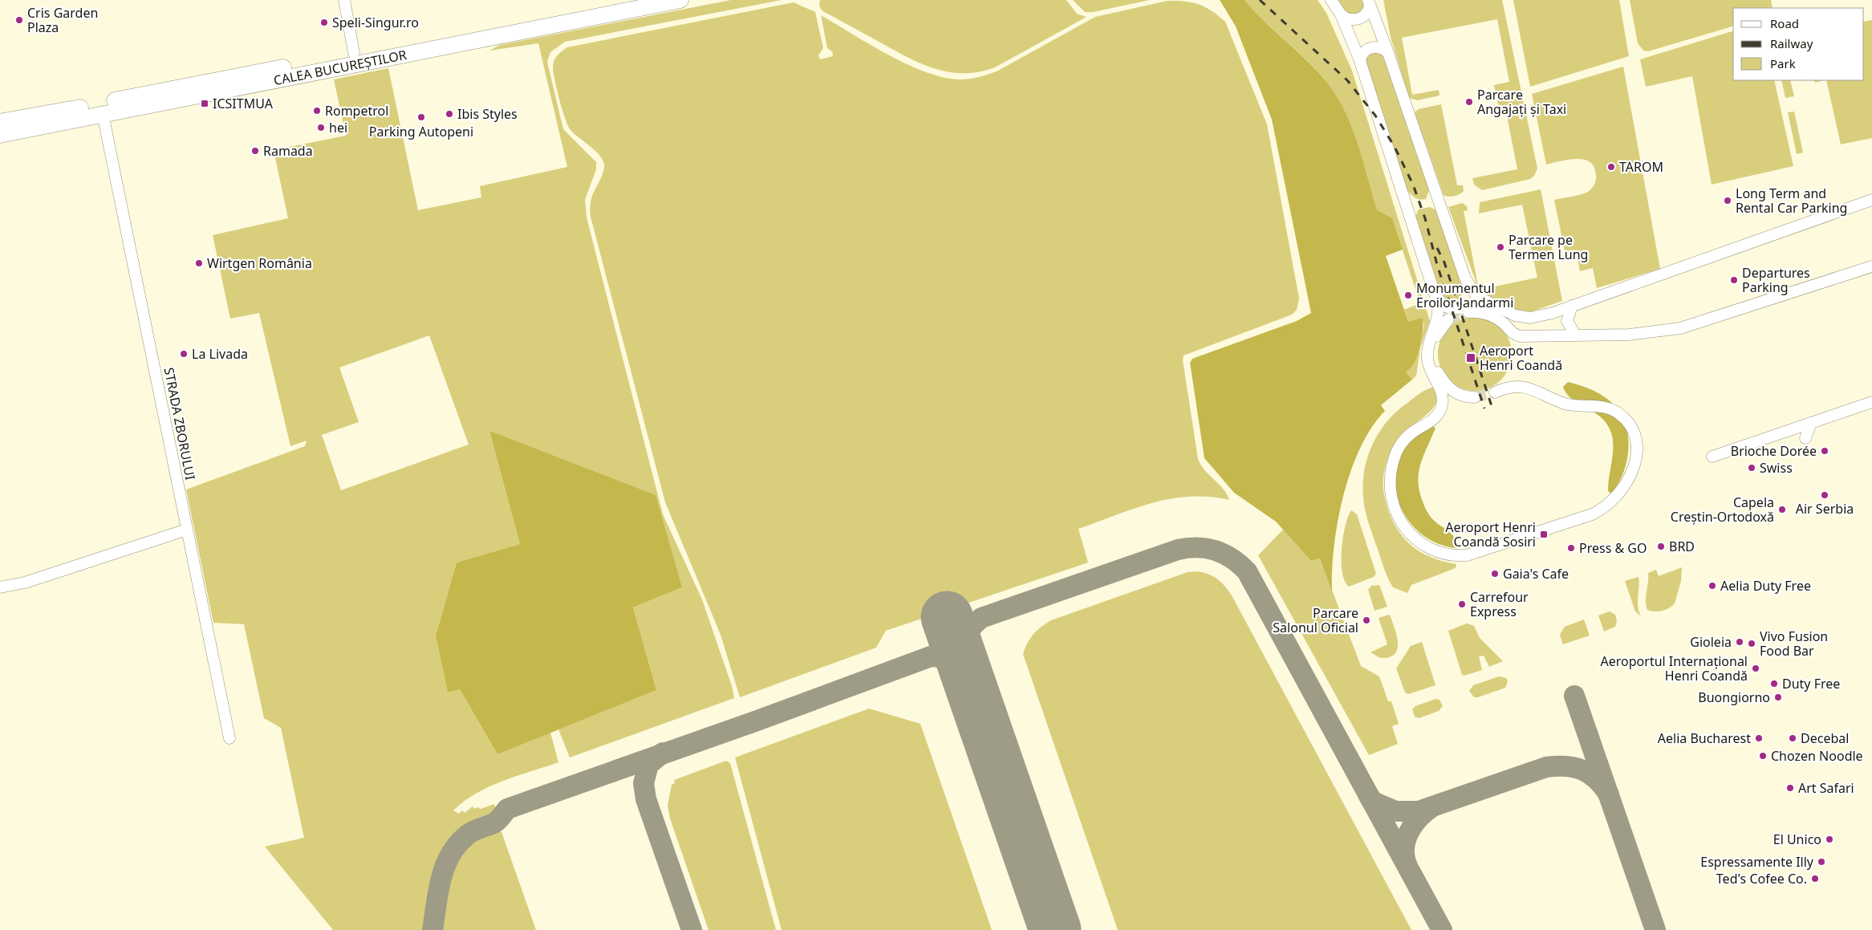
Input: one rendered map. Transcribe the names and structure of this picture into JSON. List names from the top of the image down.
{
  "streets": {
    "highway": ["CALEA BUCUREȘTILOR"],
    "street": ["STRADA ZBORULUI"]
  },
  "crossings": [
    ["CALEA BUCUREȘTILOR", "STRADA ZBORULUI"]
  ],
  "places": {
    "other": [
      "Cris Garden Plaza",
      "Speli-Singur.ro",
      "Parcare Angajați și Taxi",
      "Rompetrol",
      "Ibis Styles",
      "Parking Autopeni",
      "hei",
      "Ramada",
      "TAROM",
      "Long Term and Rental Car Parking",
      "Parcare pe Termen Lung",
      "Wirtgen România",
      "Departures Parking",
      "Monumentul Eroilor Jandarmi",
      "La Livada",
      "Brioche Dorée",
      "Swiss",
      "Air Serbia",
      "Capela Creștin-Ortodoxă",
      "BRD",
      "Press & GO",
      "Gaia's Cafe",
      "Aelia Duty Free",
      "Carrefour Express",
      "Parcare Salonul Oficial",
      "Gioleia",
      "Vivo Fusion Food Bar",
      "Aeroportul Internațional Henri Coandă",
      "Duty Free",
      "Buongiorno",
      "Aelia Bucharest",
      "Decebal",
      "Chozen Noodle",
      "Art Safari",
      "El Unico",
      "Espressamente Illy",
      "Ted's Cofee Co."
    ],
    "transit": ["ICSITMUA", "Aeroport Henri Coandă", "Aeroport Henri Coandă Sosiri"]
  },
  "legend": ["Road", "Railway", "Park"]
}
